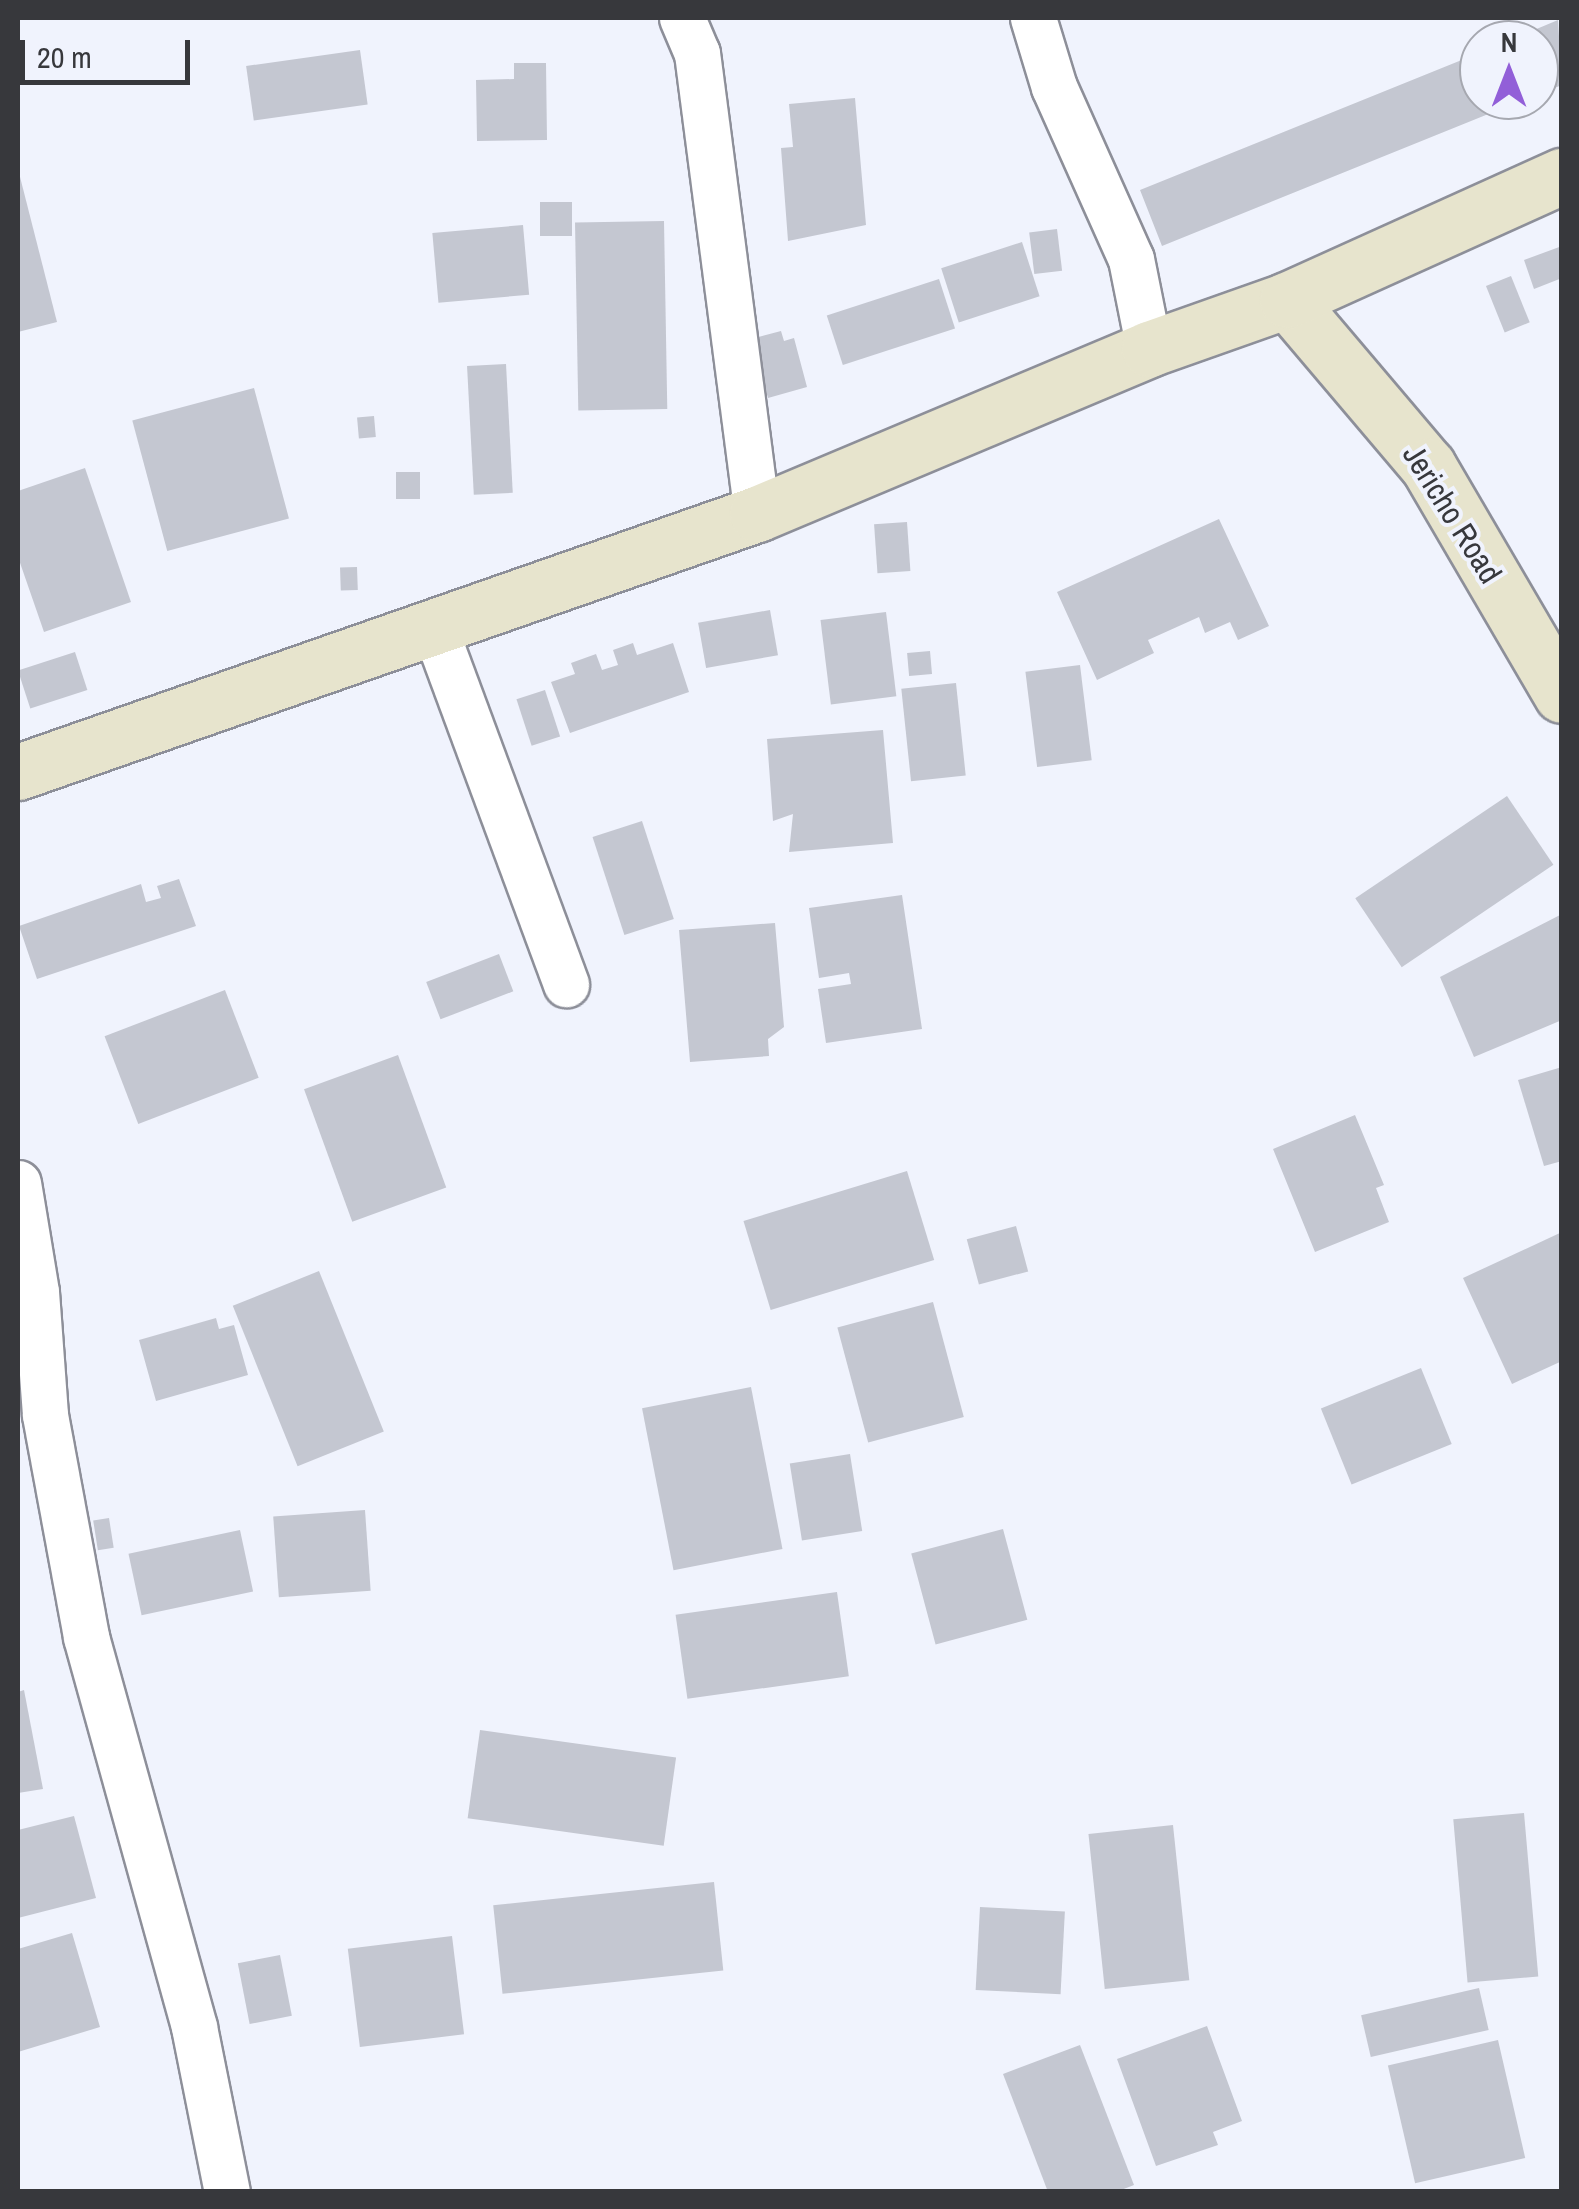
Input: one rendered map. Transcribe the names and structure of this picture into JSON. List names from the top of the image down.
{
  "streets": {
    "main road": ["Jericho Road"]
  },
  "scale_bar": "20 m",
  "north": "top"
}
